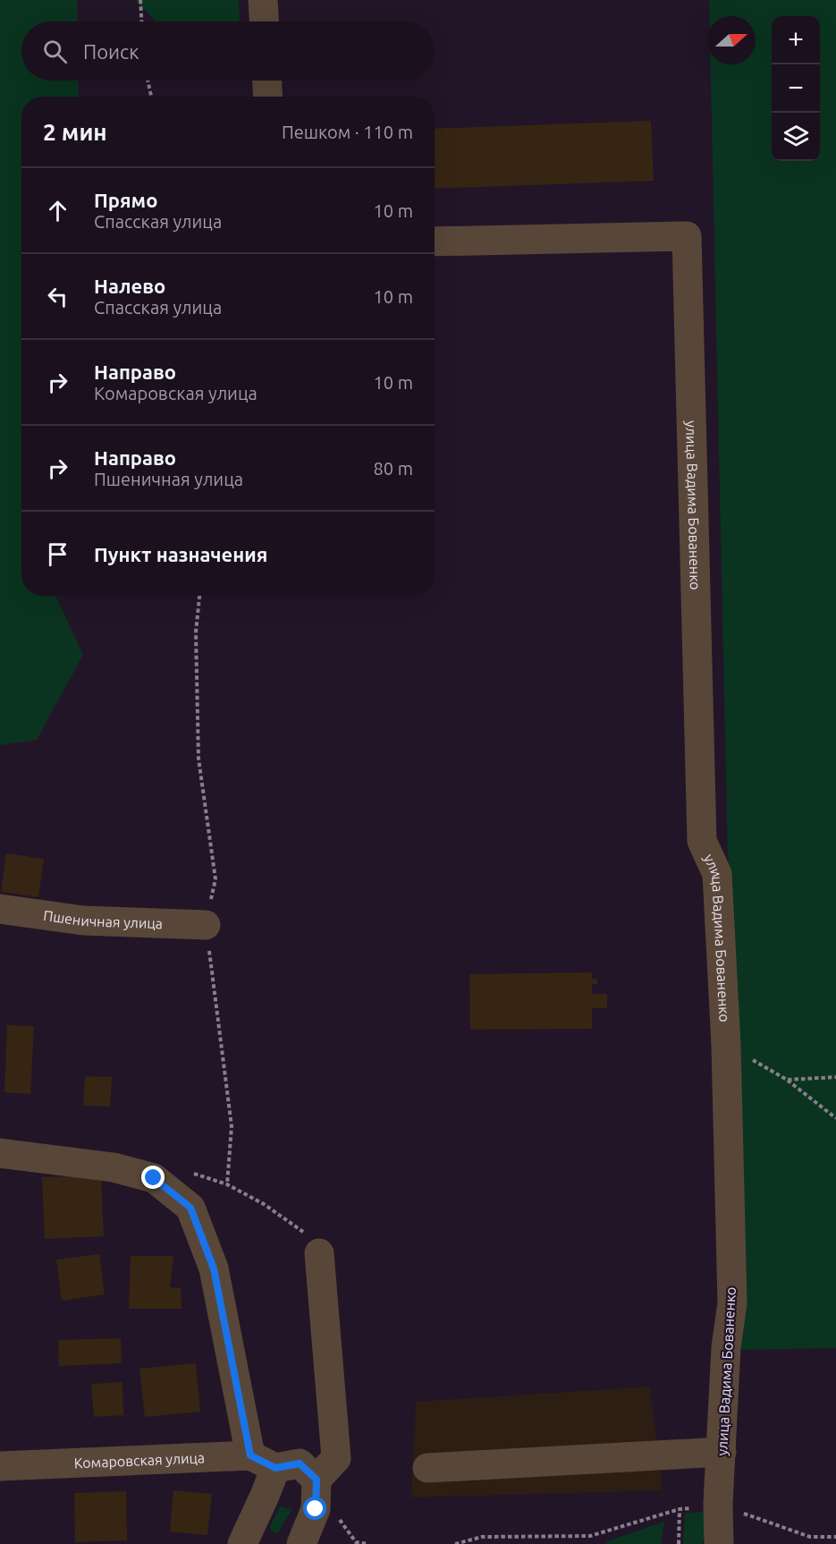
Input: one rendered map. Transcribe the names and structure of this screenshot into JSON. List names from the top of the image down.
{
  "streets": {
    "street": ["улица Вадима Бованенко", "Пшеничная улица", "Комаровская улица"]
  },
  "north": "right",
  "page": {
    "map_buttons": ["+", "−"],
    "search": "Поиск",
    "heading": ["2 мин", "Пешком · 110 m"],
    "list": [
      ["Прямо", "Спасская улица", "10 m"],
      ["Налево", "Спасская улица", "10 m"],
      ["Направо", "Комаровская улица", "10 m"],
      ["Направо", "Пшеничная улица", "80 m"],
      "Пункт назначения"
    ]
  }
}
